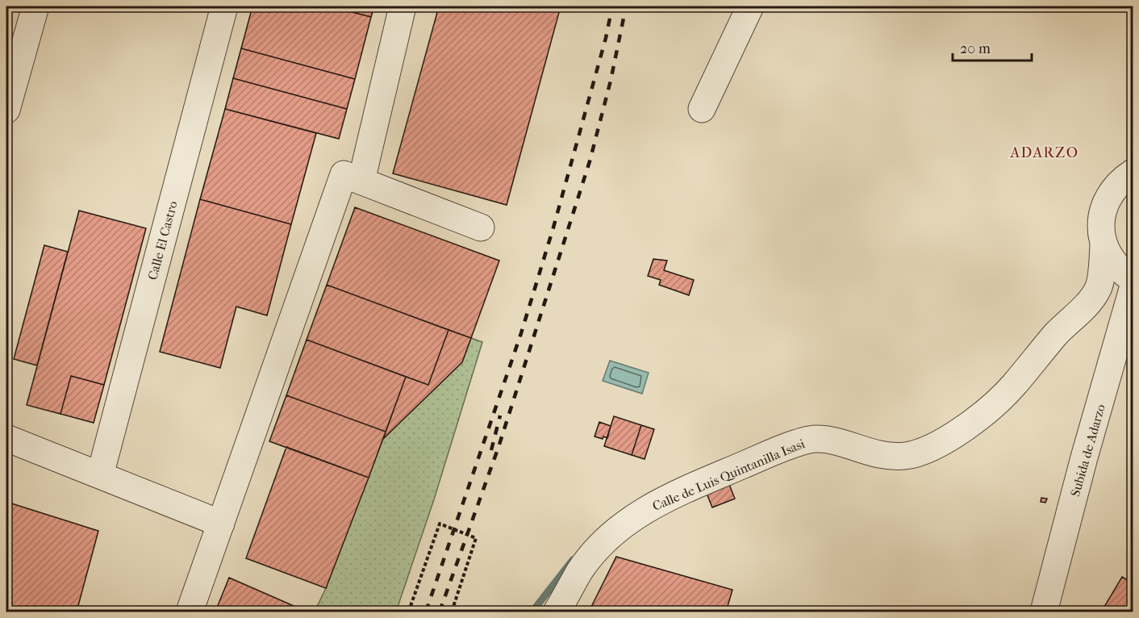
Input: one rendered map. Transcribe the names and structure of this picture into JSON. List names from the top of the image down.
{
  "streets": {
    "street": ["Calle El Castro", "Subida de Adarzo", "Calle de Luis Quintanilla Isasi"]
  },
  "districts": ["ADARZO"],
  "scale_bar": "20 m"
}
